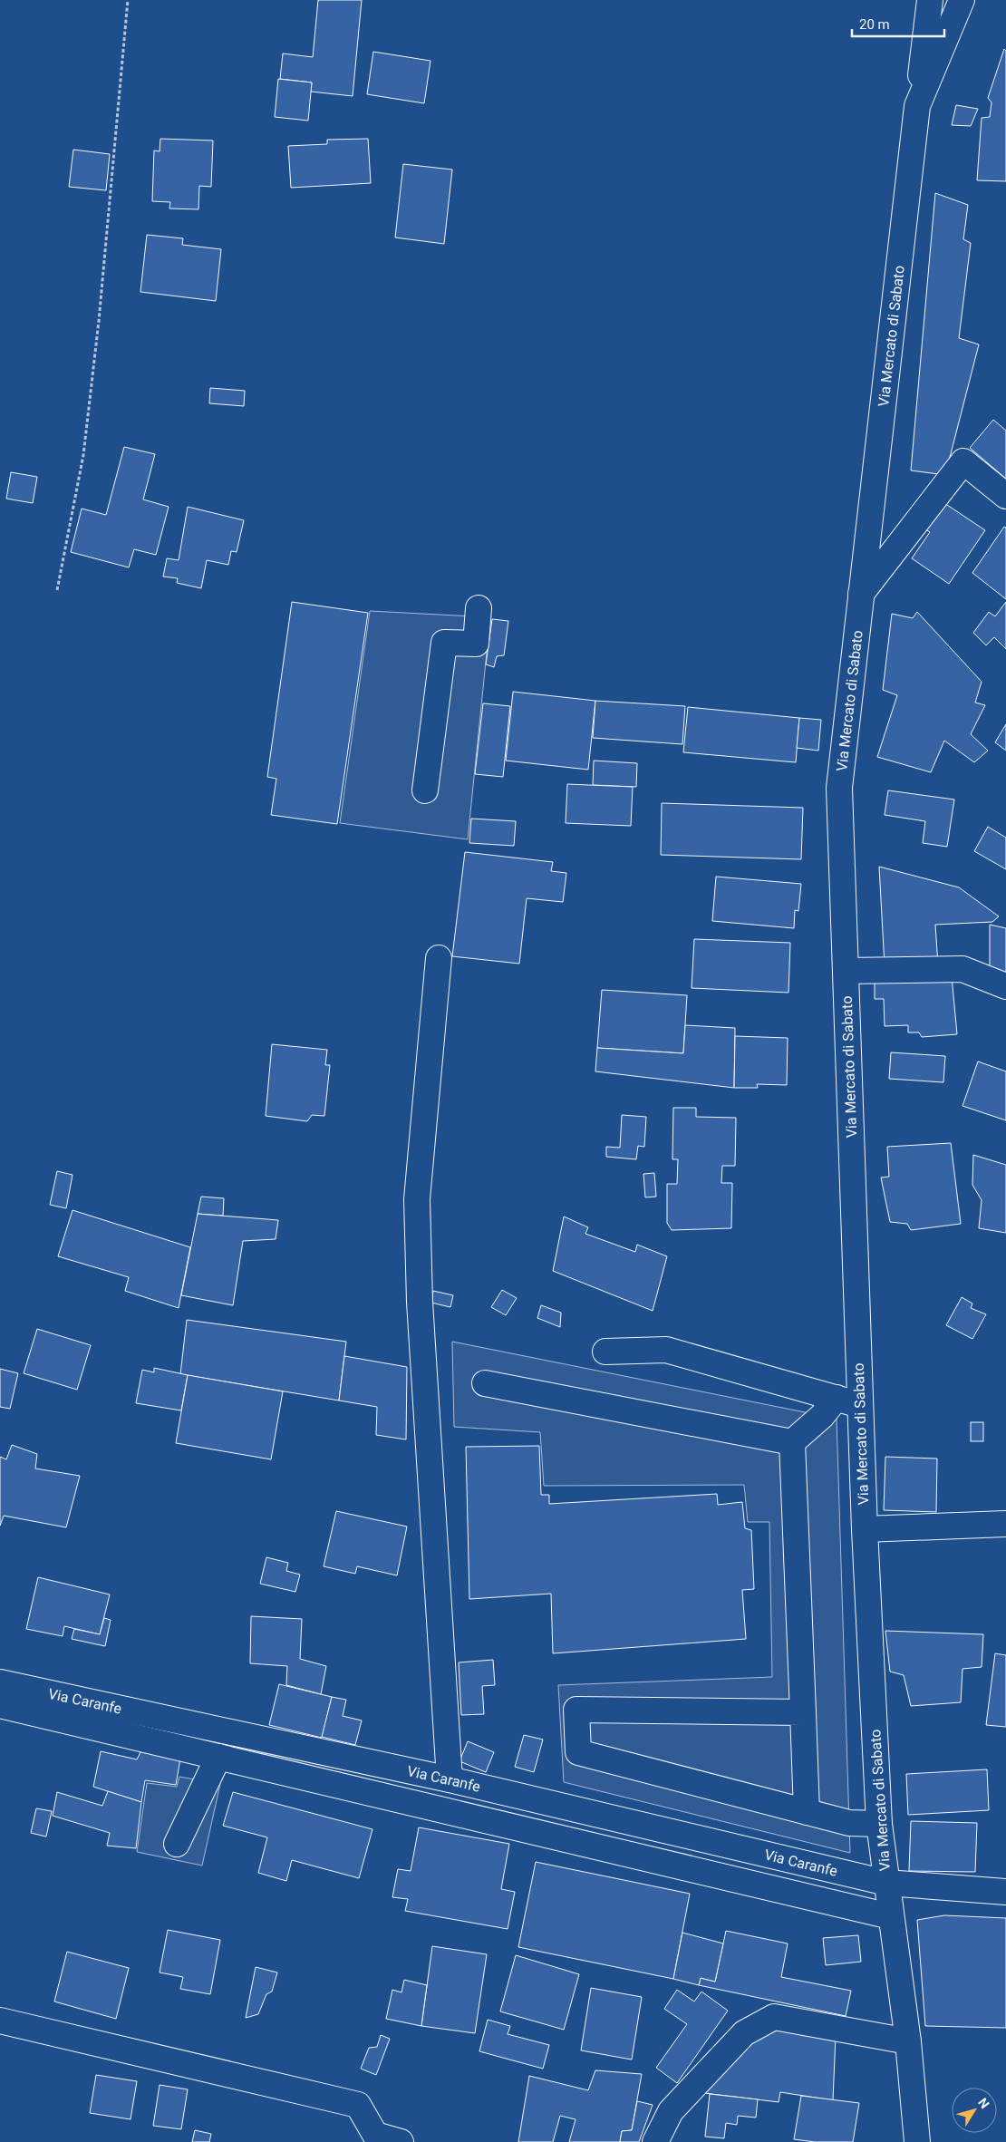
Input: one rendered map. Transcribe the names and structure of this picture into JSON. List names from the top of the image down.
{
  "streets": {
    "street": ["Via Mercato di Sabato", "Via Caranfe"]
  },
  "crossings": [
    ["Via Mercato di Sabato", "Via Caranfe"]
  ],
  "scale_bar": "20 m",
  "north": "top right"
}
